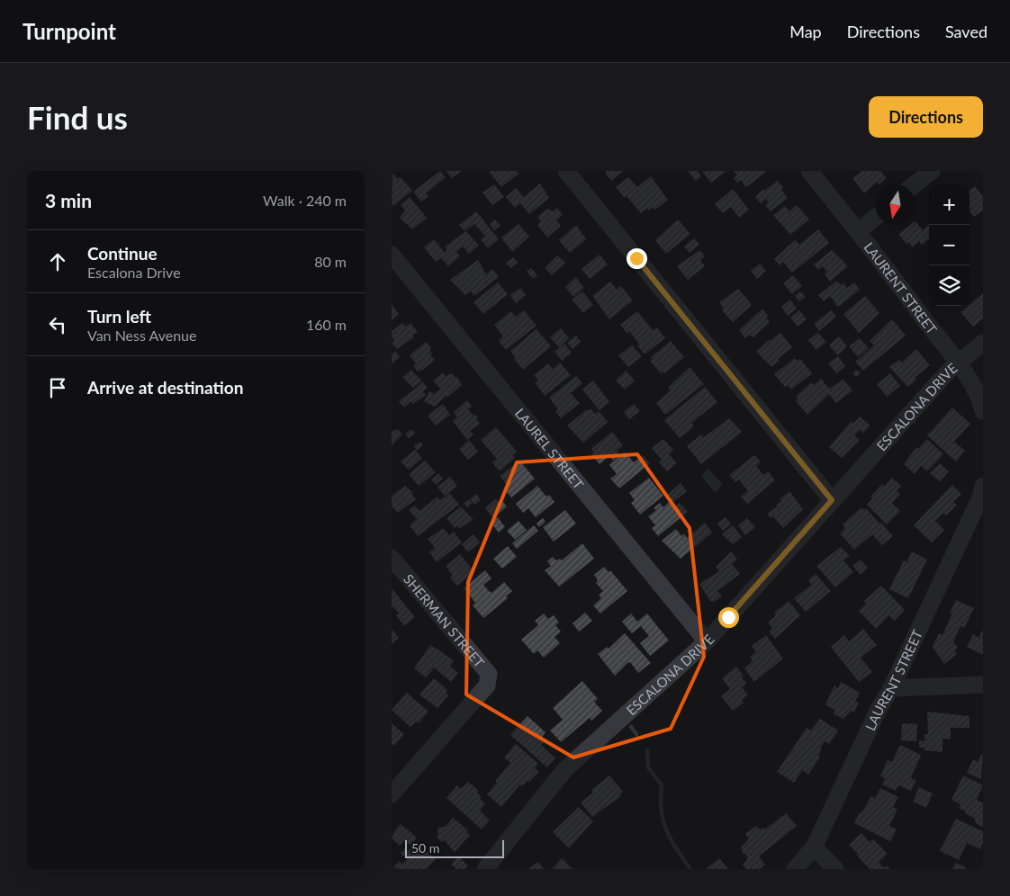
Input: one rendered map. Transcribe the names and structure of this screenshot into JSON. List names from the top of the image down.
{
  "streets": {
    "street": [
      "LAURENT STREET",
      "ESCALONA DRIVE",
      "LAUREL STREET",
      "SHERMAN STREET"
    ]
  },
  "crossings": [
    ["LAURENT STREET", "ESCALONA DRIVE"],
    ["ESCALONA DRIVE", "LAUREL STREET"]
  ],
  "scale_bar": "50 m",
  "north": "bottom",
  "page": {
    "header": "Turnpoint",
    "nav": ["Map", "Directions", "Saved"],
    "buttons": "Directions",
    "title": "Find us",
    "heading": ["3 min", "Walk · 240 m"],
    "map_buttons": ["+", "−"],
    "list": [
      ["Continue", "Escalona Drive", "80 m"],
      ["Turn left", "Van Ness Avenue", "160 m"],
      "Arrive at destination"
    ],
    "scale": "50 m"
  }
}
